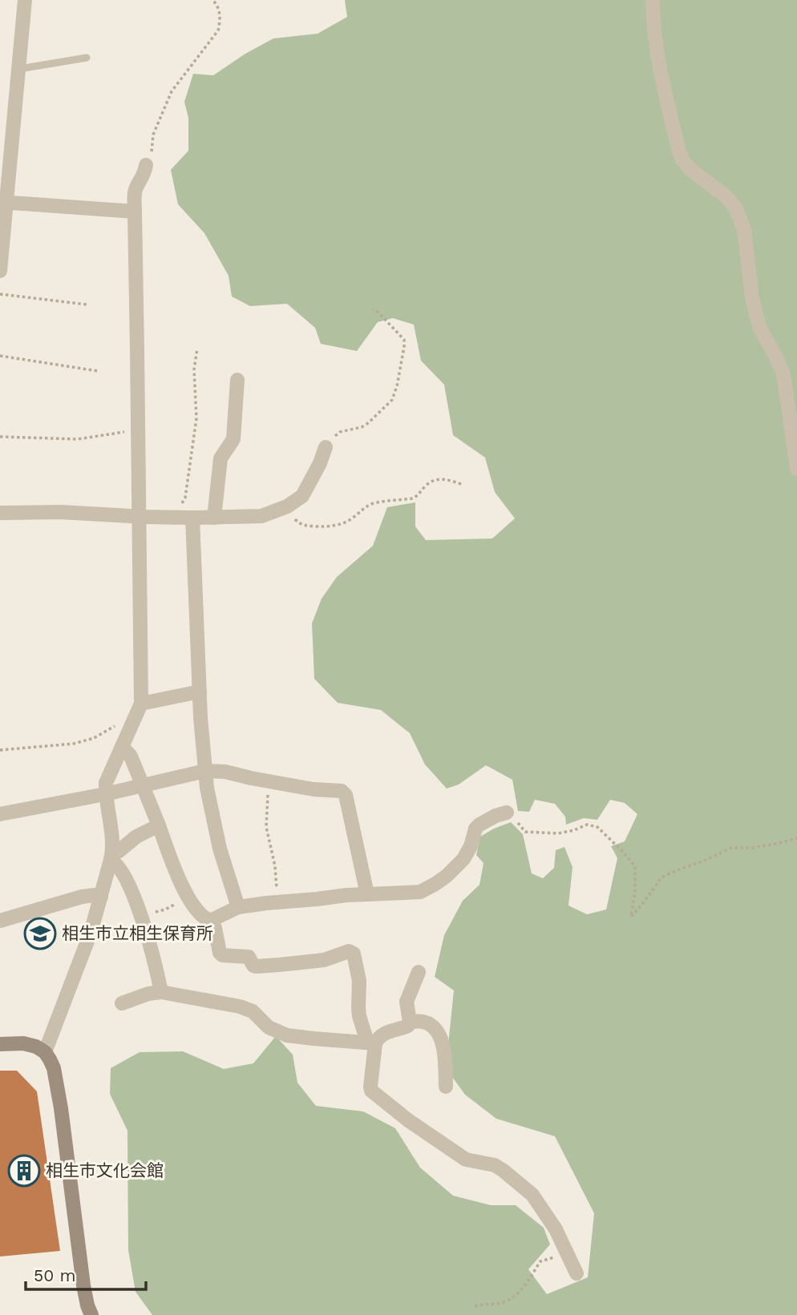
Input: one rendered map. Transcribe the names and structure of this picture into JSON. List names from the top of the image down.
{
  "places": {
    "school or university": ["相生市立相生保育所"],
    "building": ["相生市文化会館"]
  },
  "scale_bar": "50 m"
}
